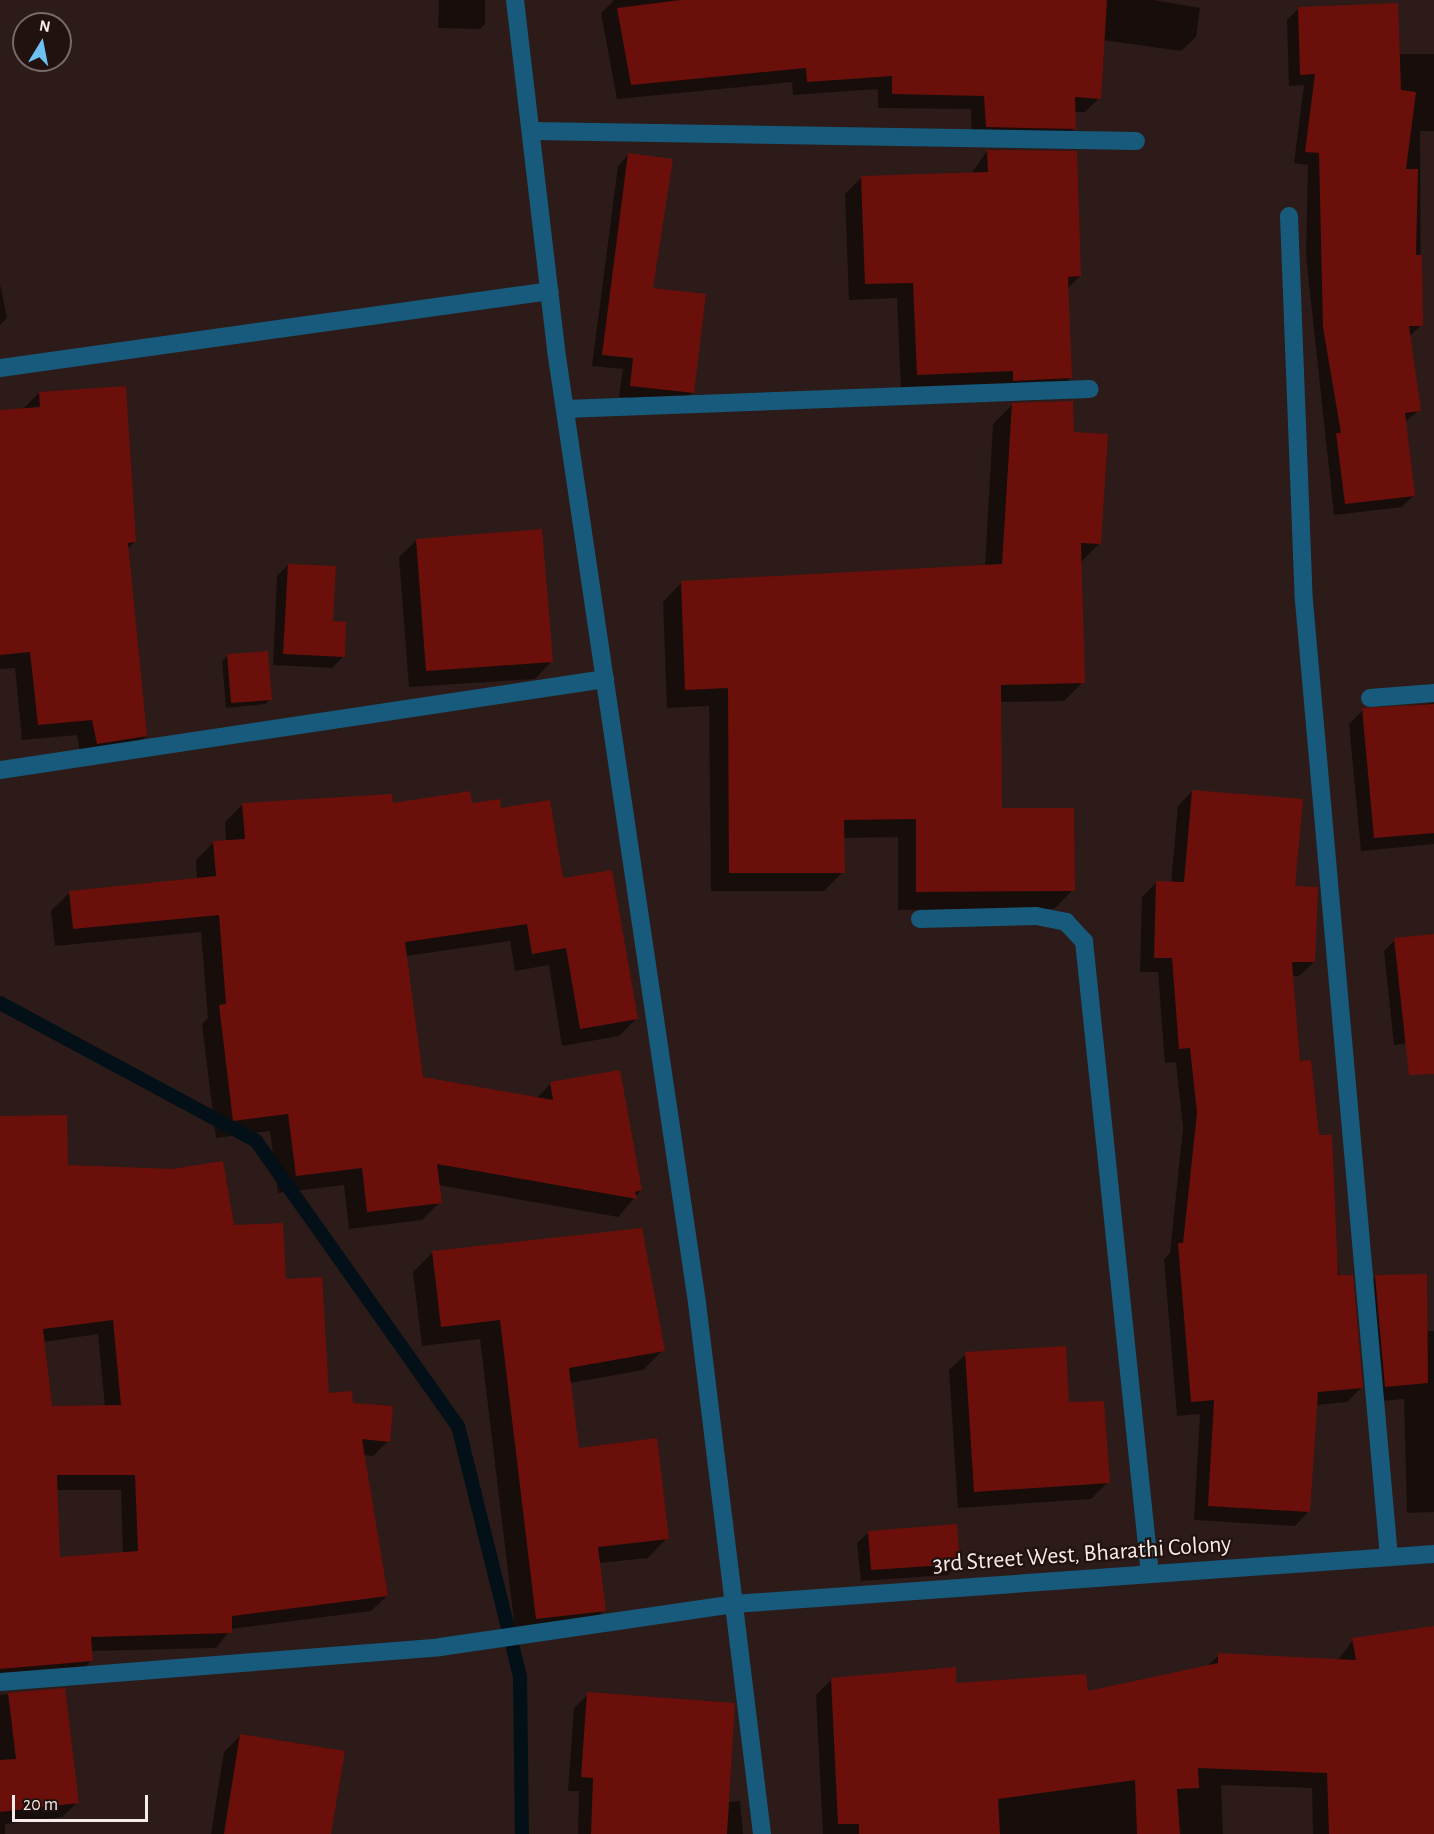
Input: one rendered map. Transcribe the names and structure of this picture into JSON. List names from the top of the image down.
{
  "streets": {
    "street": ["3rd Street West, Bharathi Colony"]
  },
  "scale_bar": "20 m",
  "north": "top"
}
